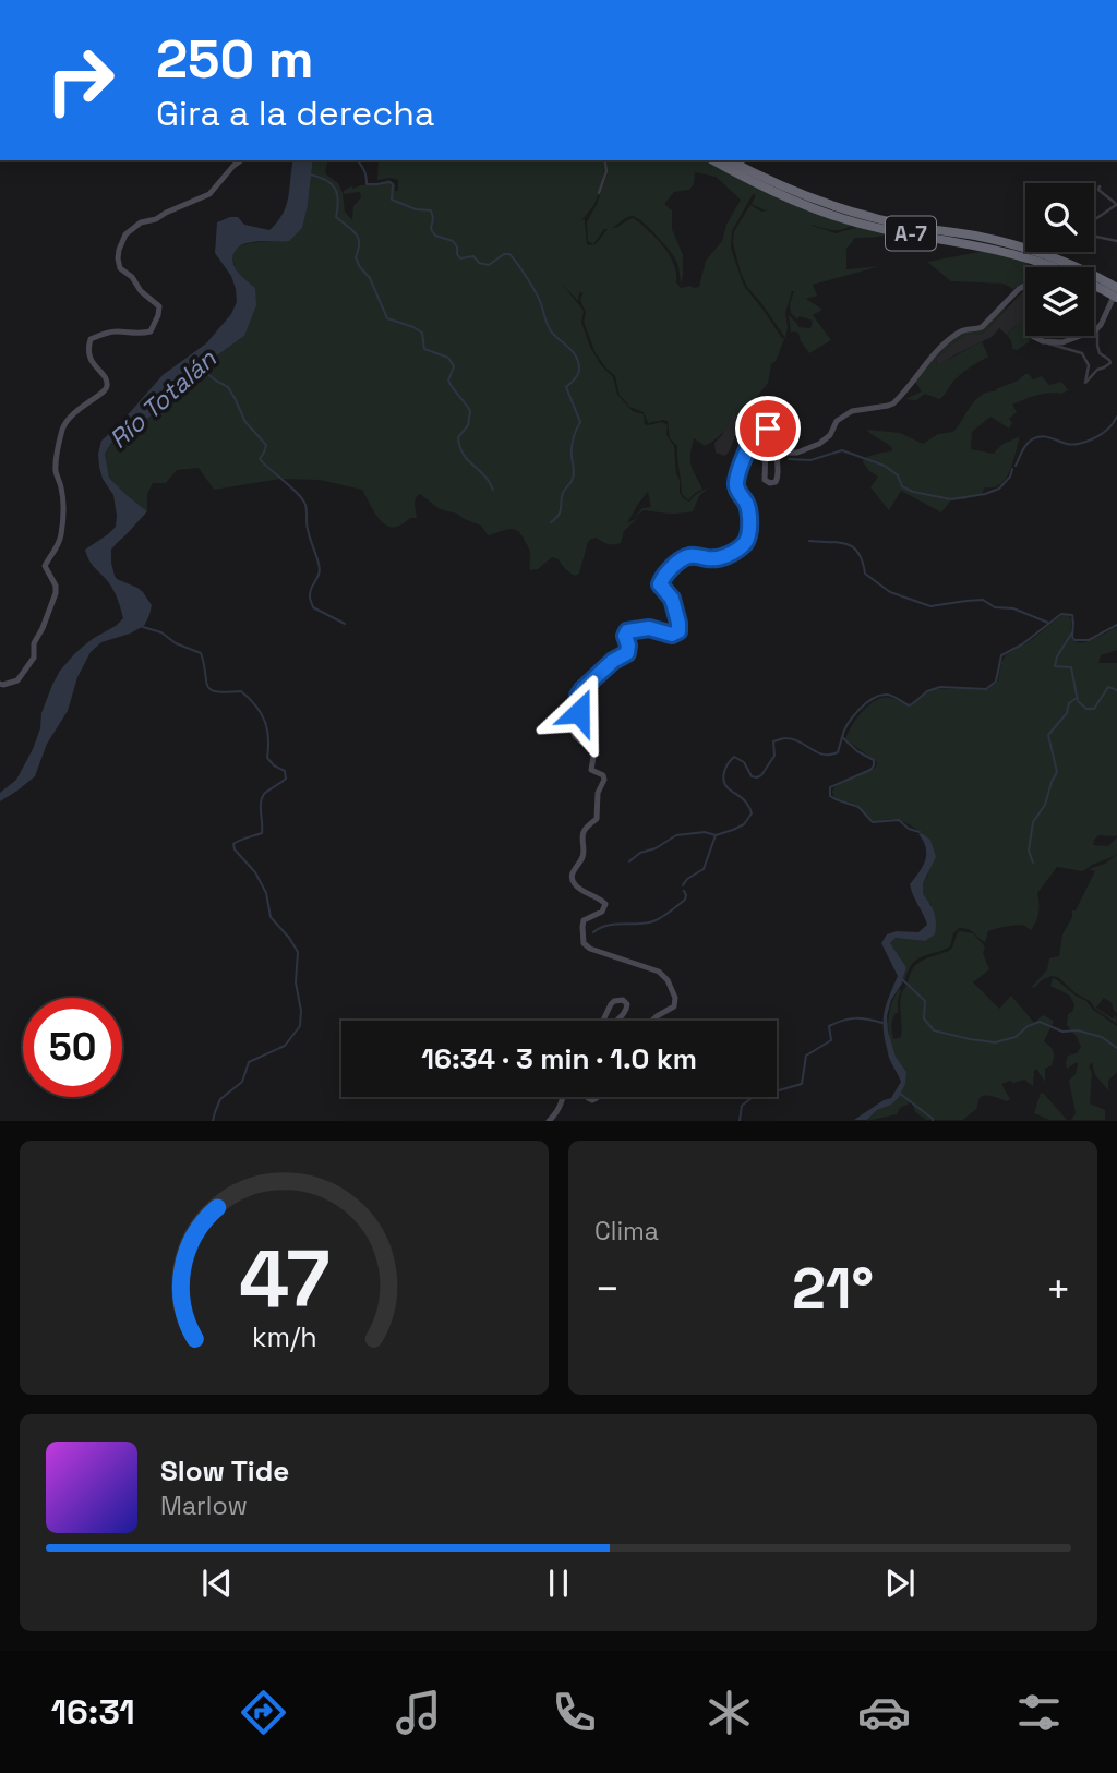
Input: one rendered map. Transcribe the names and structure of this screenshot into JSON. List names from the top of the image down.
{
  "streets": {
    "highway": ["A-7"]
  },
  "water": ["Río Totalán"],
  "page": {
    "turn": ["250 m", "Gira a la derecha"],
    "limit": "50",
    "trip": "16:34 · 3 min · 1.0 km",
    "tile": "Clima",
    "heat": ["−", "21°", "+"],
    "song": ["Slow Tide", "Marlow"],
    "tabs": "16:31",
    "gauge": ["47", "km/h"]
  }
}
